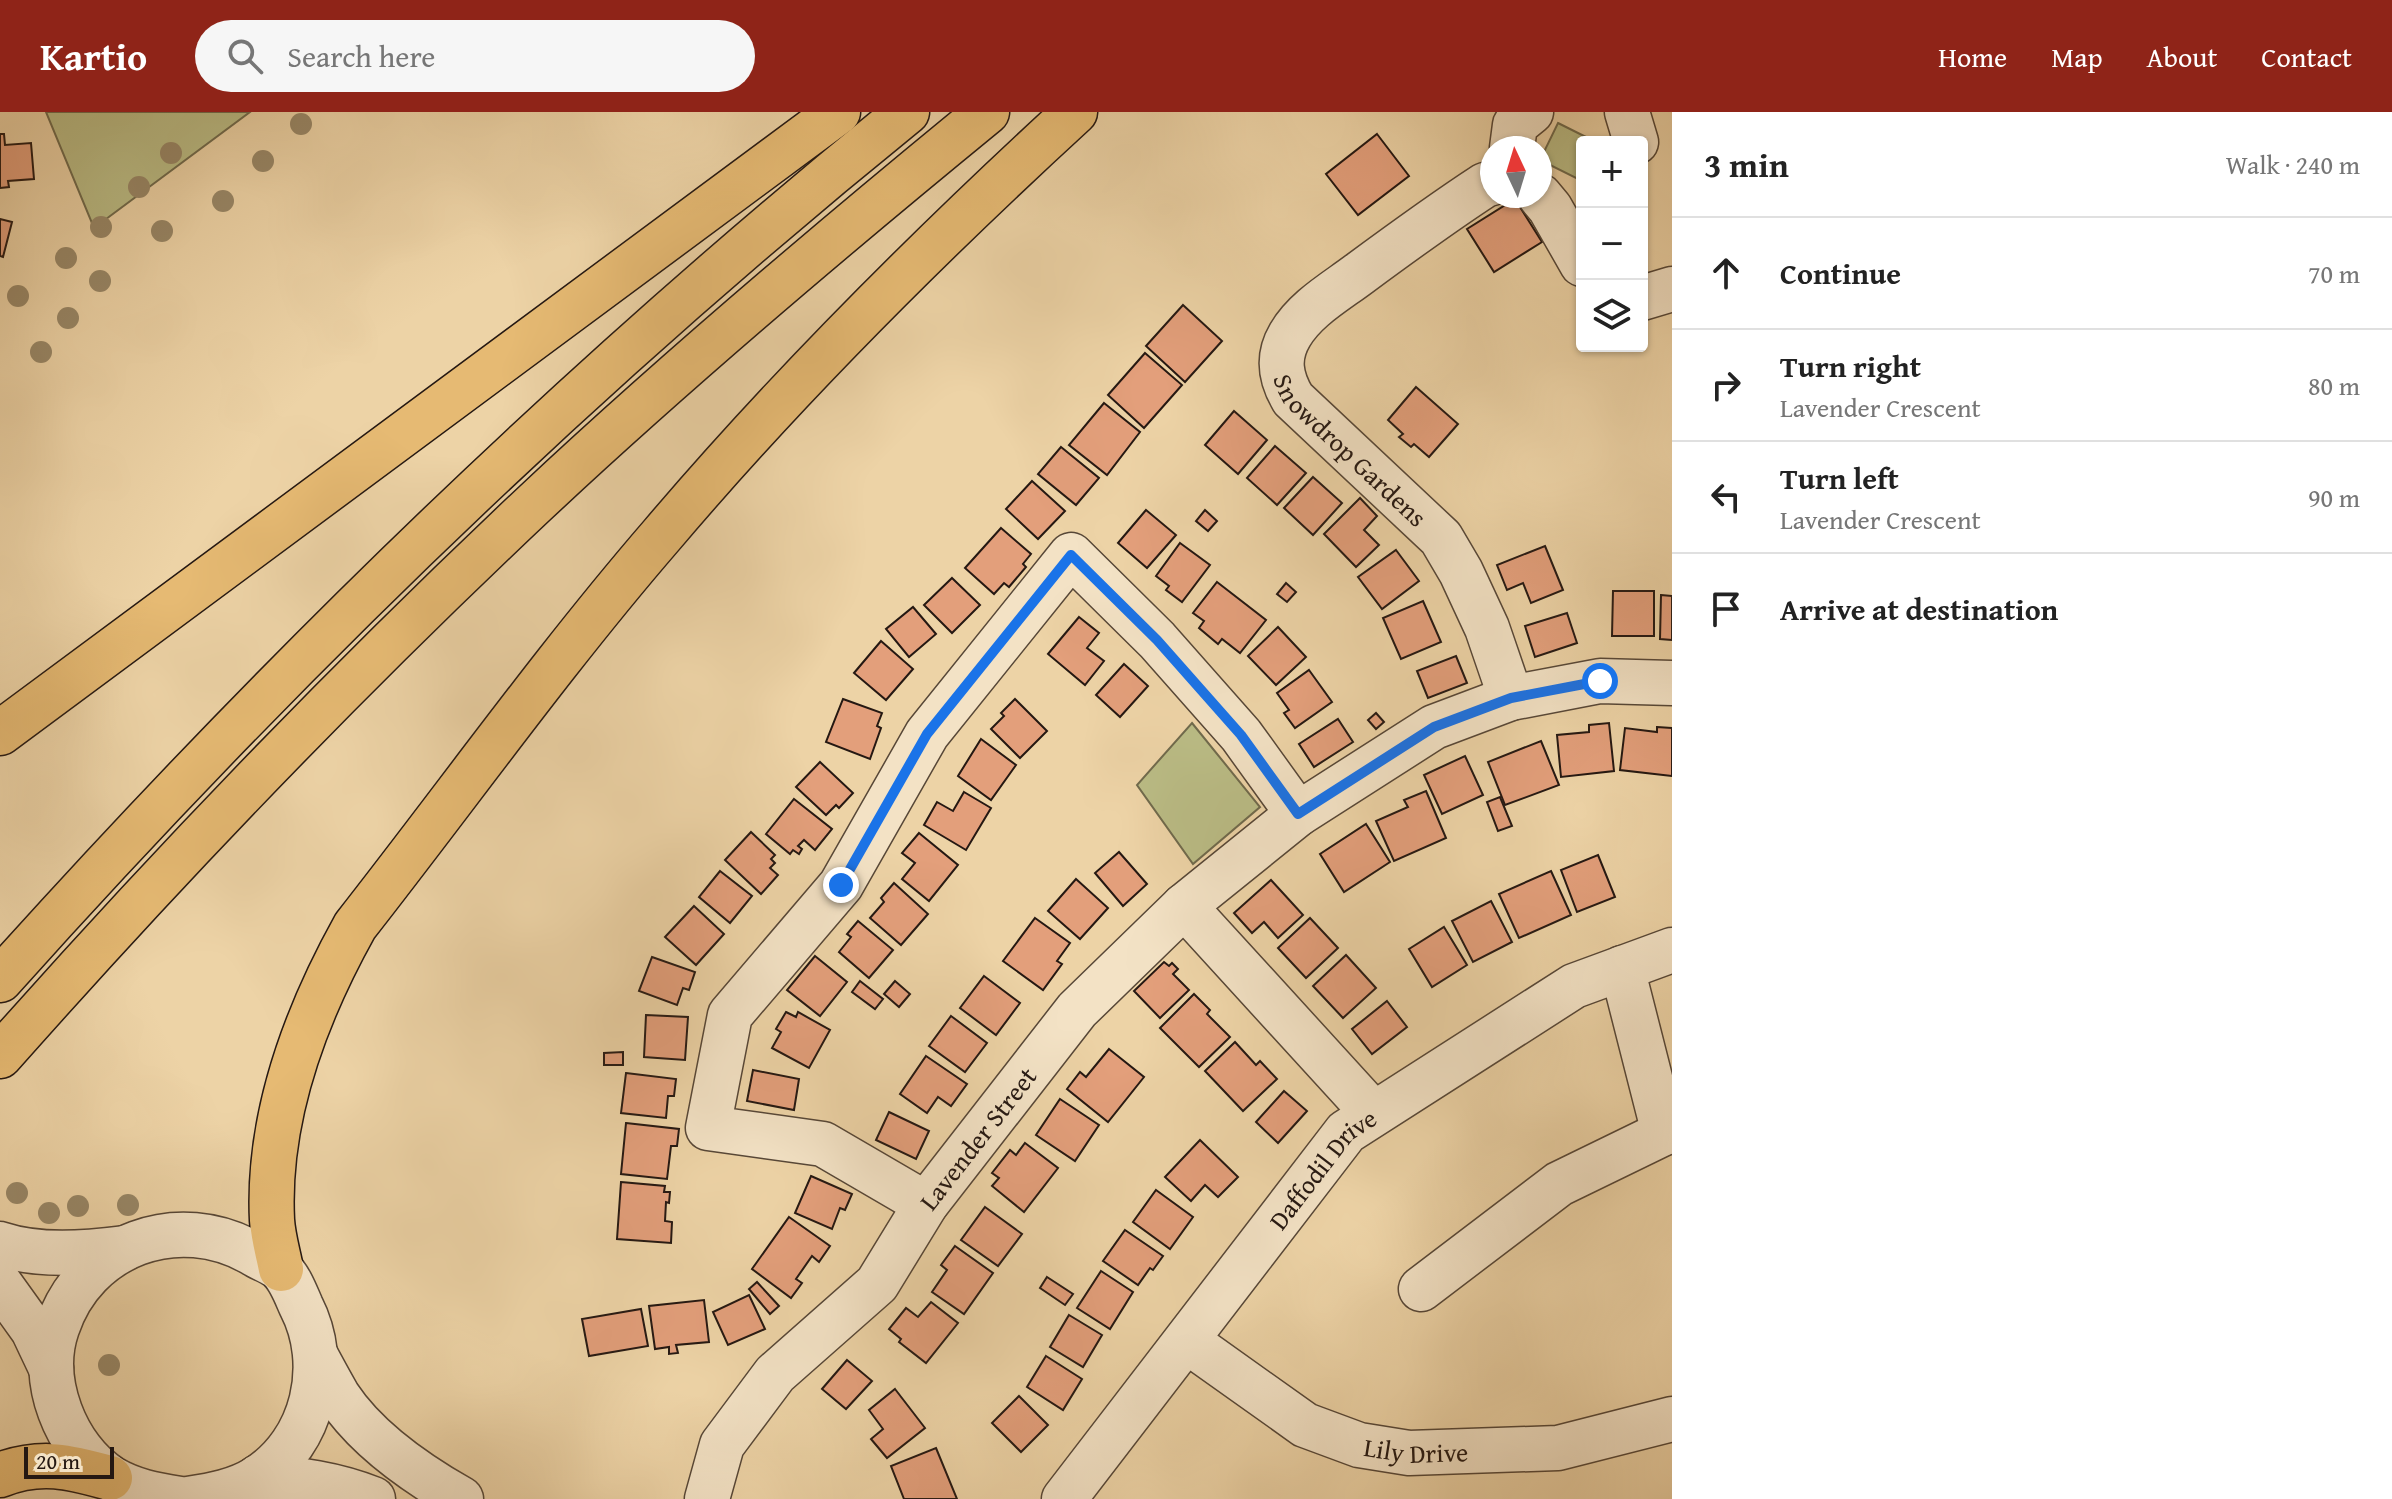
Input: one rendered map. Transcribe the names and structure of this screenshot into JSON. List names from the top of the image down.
{
  "streets": {
    "street": [
      "Snowdrop Gardens",
      "Lavender Street",
      "Daffodil Drive",
      "Lily Drive"
    ]
  },
  "crossings": [
    ["Snowdrop Gardens", "Lavender Street"],
    ["Daffodil Drive", "Lily Drive"]
  ],
  "scale_bar": "20 m",
  "north": "top",
  "page": {
    "header": "Kartio",
    "search": "Search here",
    "nav": [
      "Home",
      "Map",
      "About",
      "Contact"
    ],
    "heading": ["3 min", "Walk · 240 m"],
    "map_buttons": ["+", "−"],
    "list": [
      ["Continue", "70 m"],
      ["Turn right", "Lavender Crescent", "80 m"],
      ["Turn left", "Lavender Crescent", "90 m"],
      "Arrive at destination"
    ],
    "scale": "20 m"
  }
}
